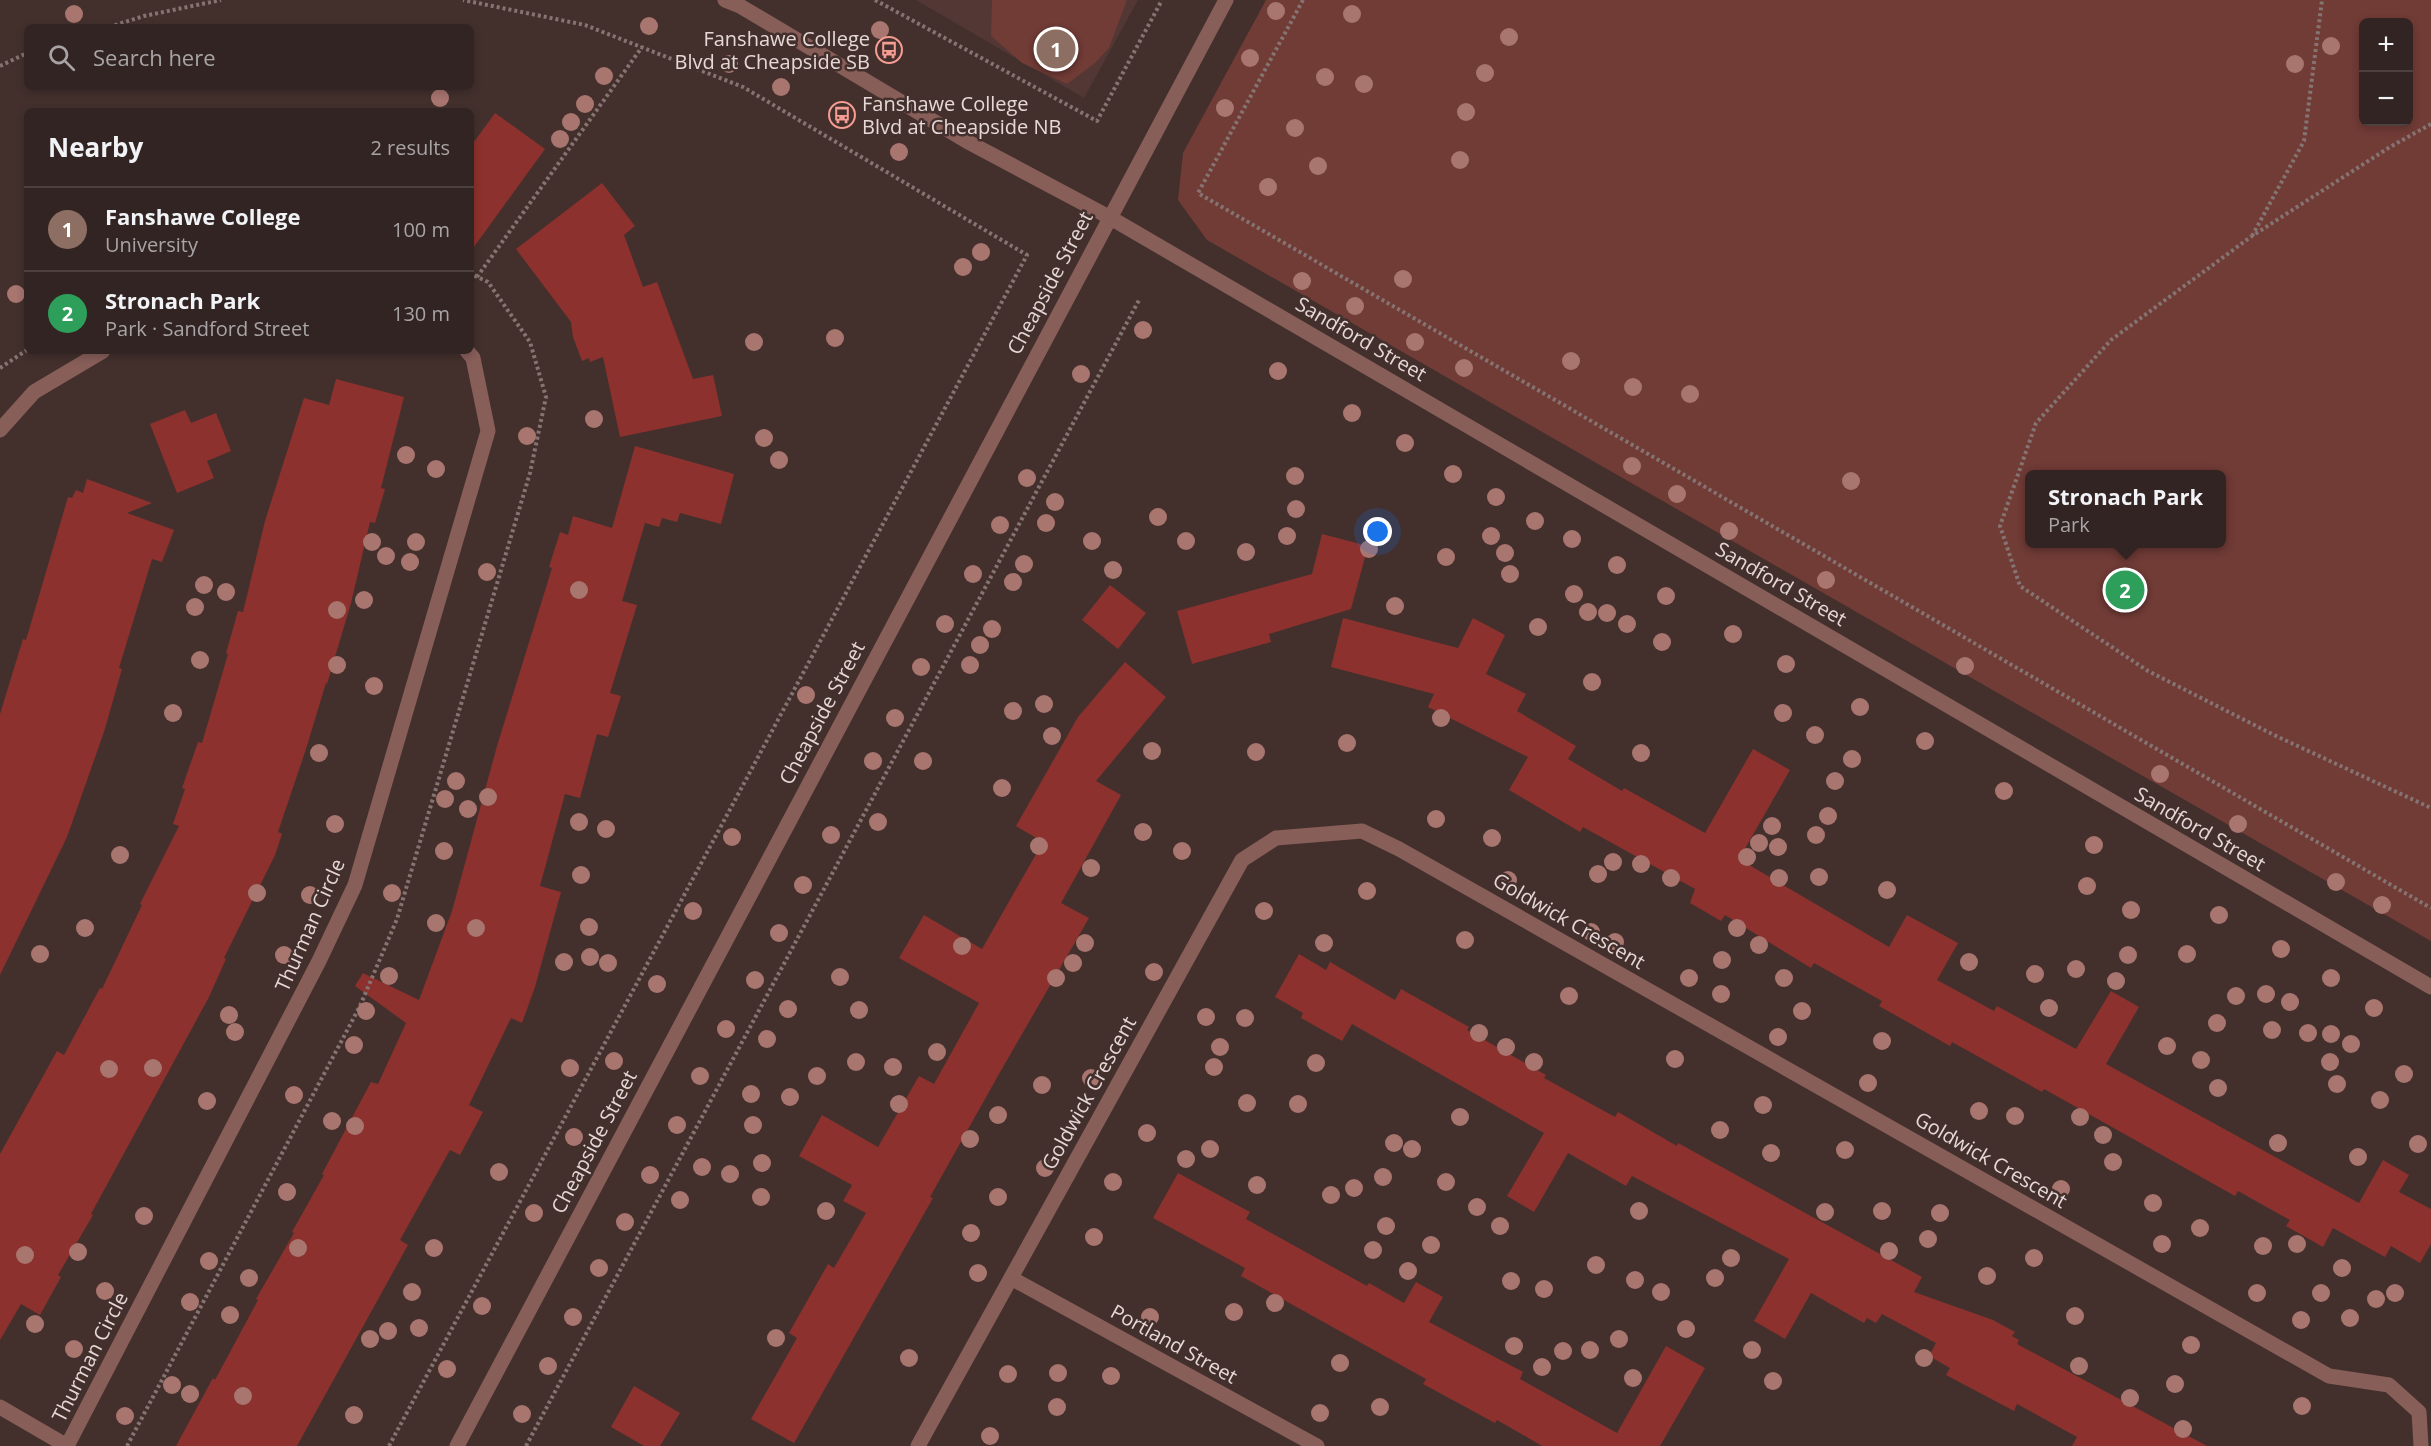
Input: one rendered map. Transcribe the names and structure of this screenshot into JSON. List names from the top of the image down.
{
  "streets": {
    "street": [
      "Cheapside Street",
      "Sandford Street",
      "Goldwick Crescent",
      "Thurman Circle",
      "Portland Street"
    ]
  },
  "crossings": [
    ["Cheapside Street", "Sandford Street"],
    ["Goldwick Crescent", "Portland Street"]
  ],
  "places": {
    "bus stop": ["Fanshawe College Blvd at Cheapside SB", "Fanshawe College Blvd at Cheapside NB"]
  },
  "page": {
    "map_buttons": ["+", "−"],
    "search": "Search here",
    "pins": ["1", "2"],
    "heading": ["Nearby", "2 results"],
    "list": [
      {
        "mark": "1",
        "name": "Fanshawe College",
        "note": "University",
        "value": "100 m"
      },
      {
        "mark": "2",
        "name": "Stronach Park",
        "note": "Park · Sandford Street",
        "value": "130 m"
      }
    ],
    "popup": ["Stronach Park", "Park"]
  }
}
